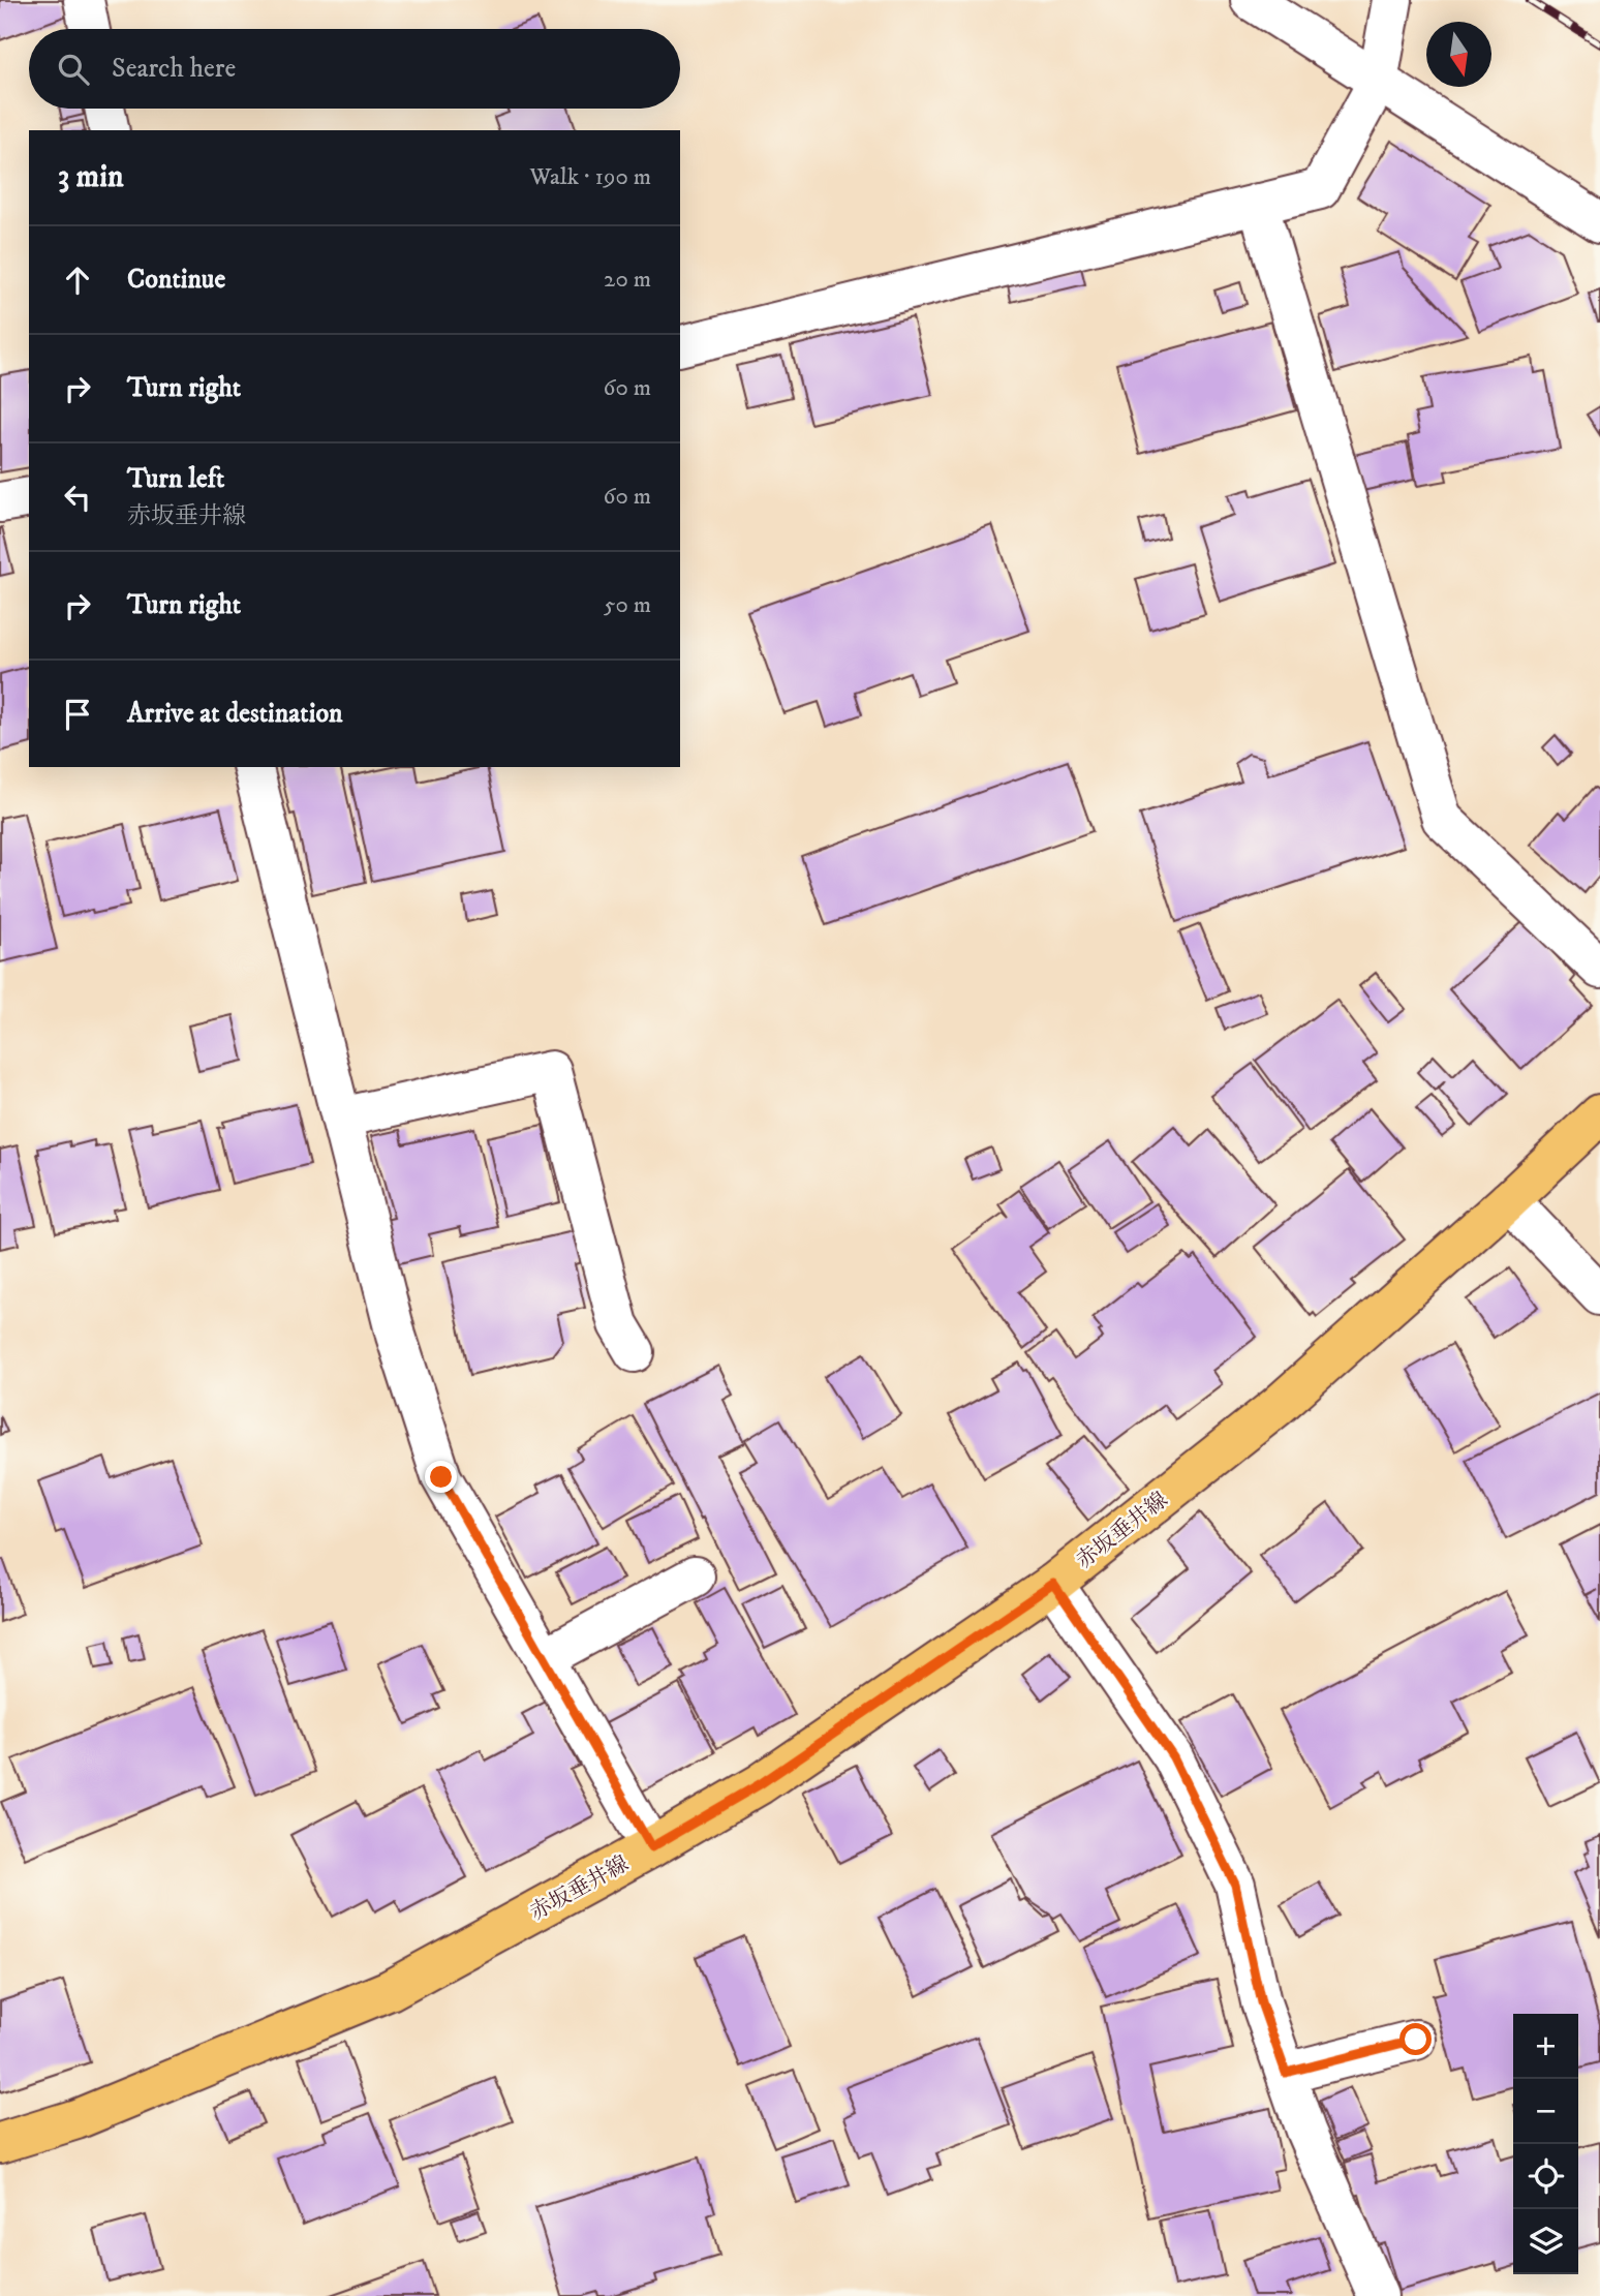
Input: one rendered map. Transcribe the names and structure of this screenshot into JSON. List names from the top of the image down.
{
  "streets": {
    "main road": ["赤坂垂井線"]
  },
  "north": "bottom",
  "page": {
    "search": "Search here",
    "heading": ["3 min", "Walk · 190 m"],
    "list": [
      ["Continue", "20 m"],
      ["Turn right", "60 m"],
      ["Turn left", "赤坂垂井線", "60 m"],
      ["Turn right", "50 m"],
      "Arrive at destination"
    ],
    "map_buttons": ["+", "−"]
  }
}
